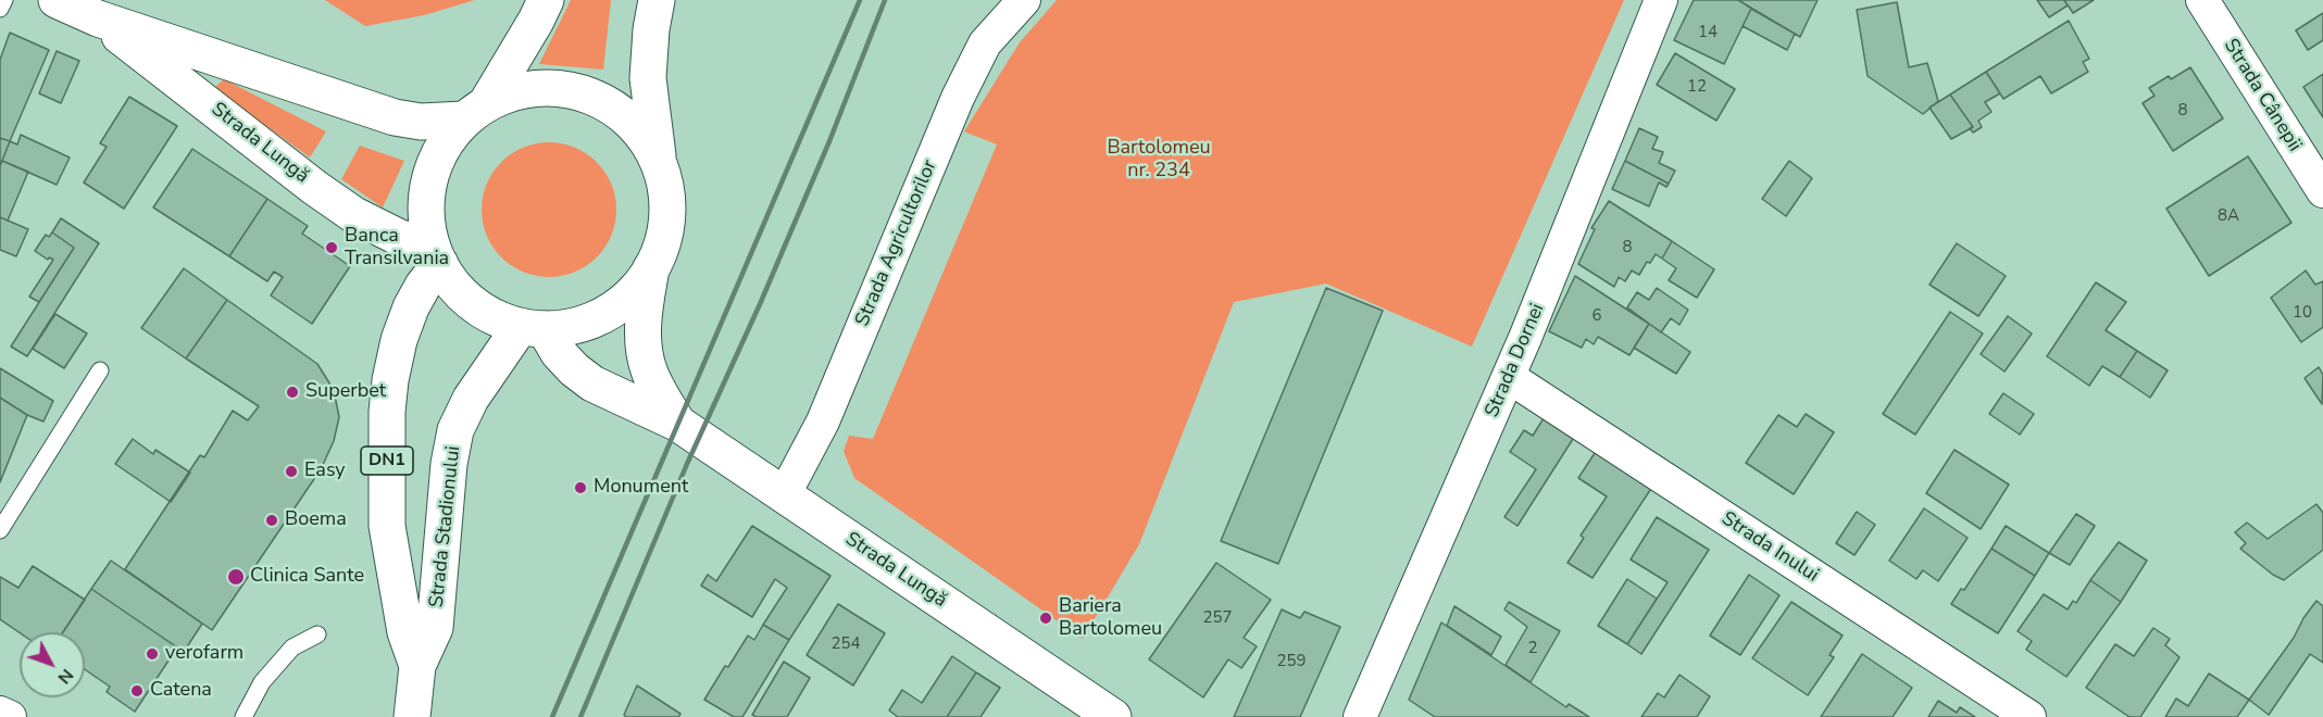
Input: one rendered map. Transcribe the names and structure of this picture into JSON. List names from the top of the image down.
{
  "streets": {
    "main road": ["Strada Lungă", "DN1", "Strada Stadionului"],
    "street": [
      "Strada Cânepii",
      "Strada Agricultorilor",
      "Strada Dornei",
      "Strada Inului"
    ]
  },
  "crossings": [
    ["Strada Lungă", "Strada Agricultorilor"],
    ["Strada Lungă", "Strada Stadionului"],
    ["Strada Dornei", "Strada Inului"]
  ],
  "parks": ["Bartolomeu nr. 234"],
  "places": [
    "Banca Transilvania",
    "Superbet",
    "Easy",
    "Monument",
    "Boema",
    "Clinica Sante",
    "Bariera Bartolomeu",
    "verofarm",
    "Catena"
  ],
  "house_numbers": [
    "14",
    "12",
    "8",
    "8A",
    "8",
    "10",
    "6",
    "257",
    "254",
    "2",
    "259"
  ],
  "north": "bottom right"
}
